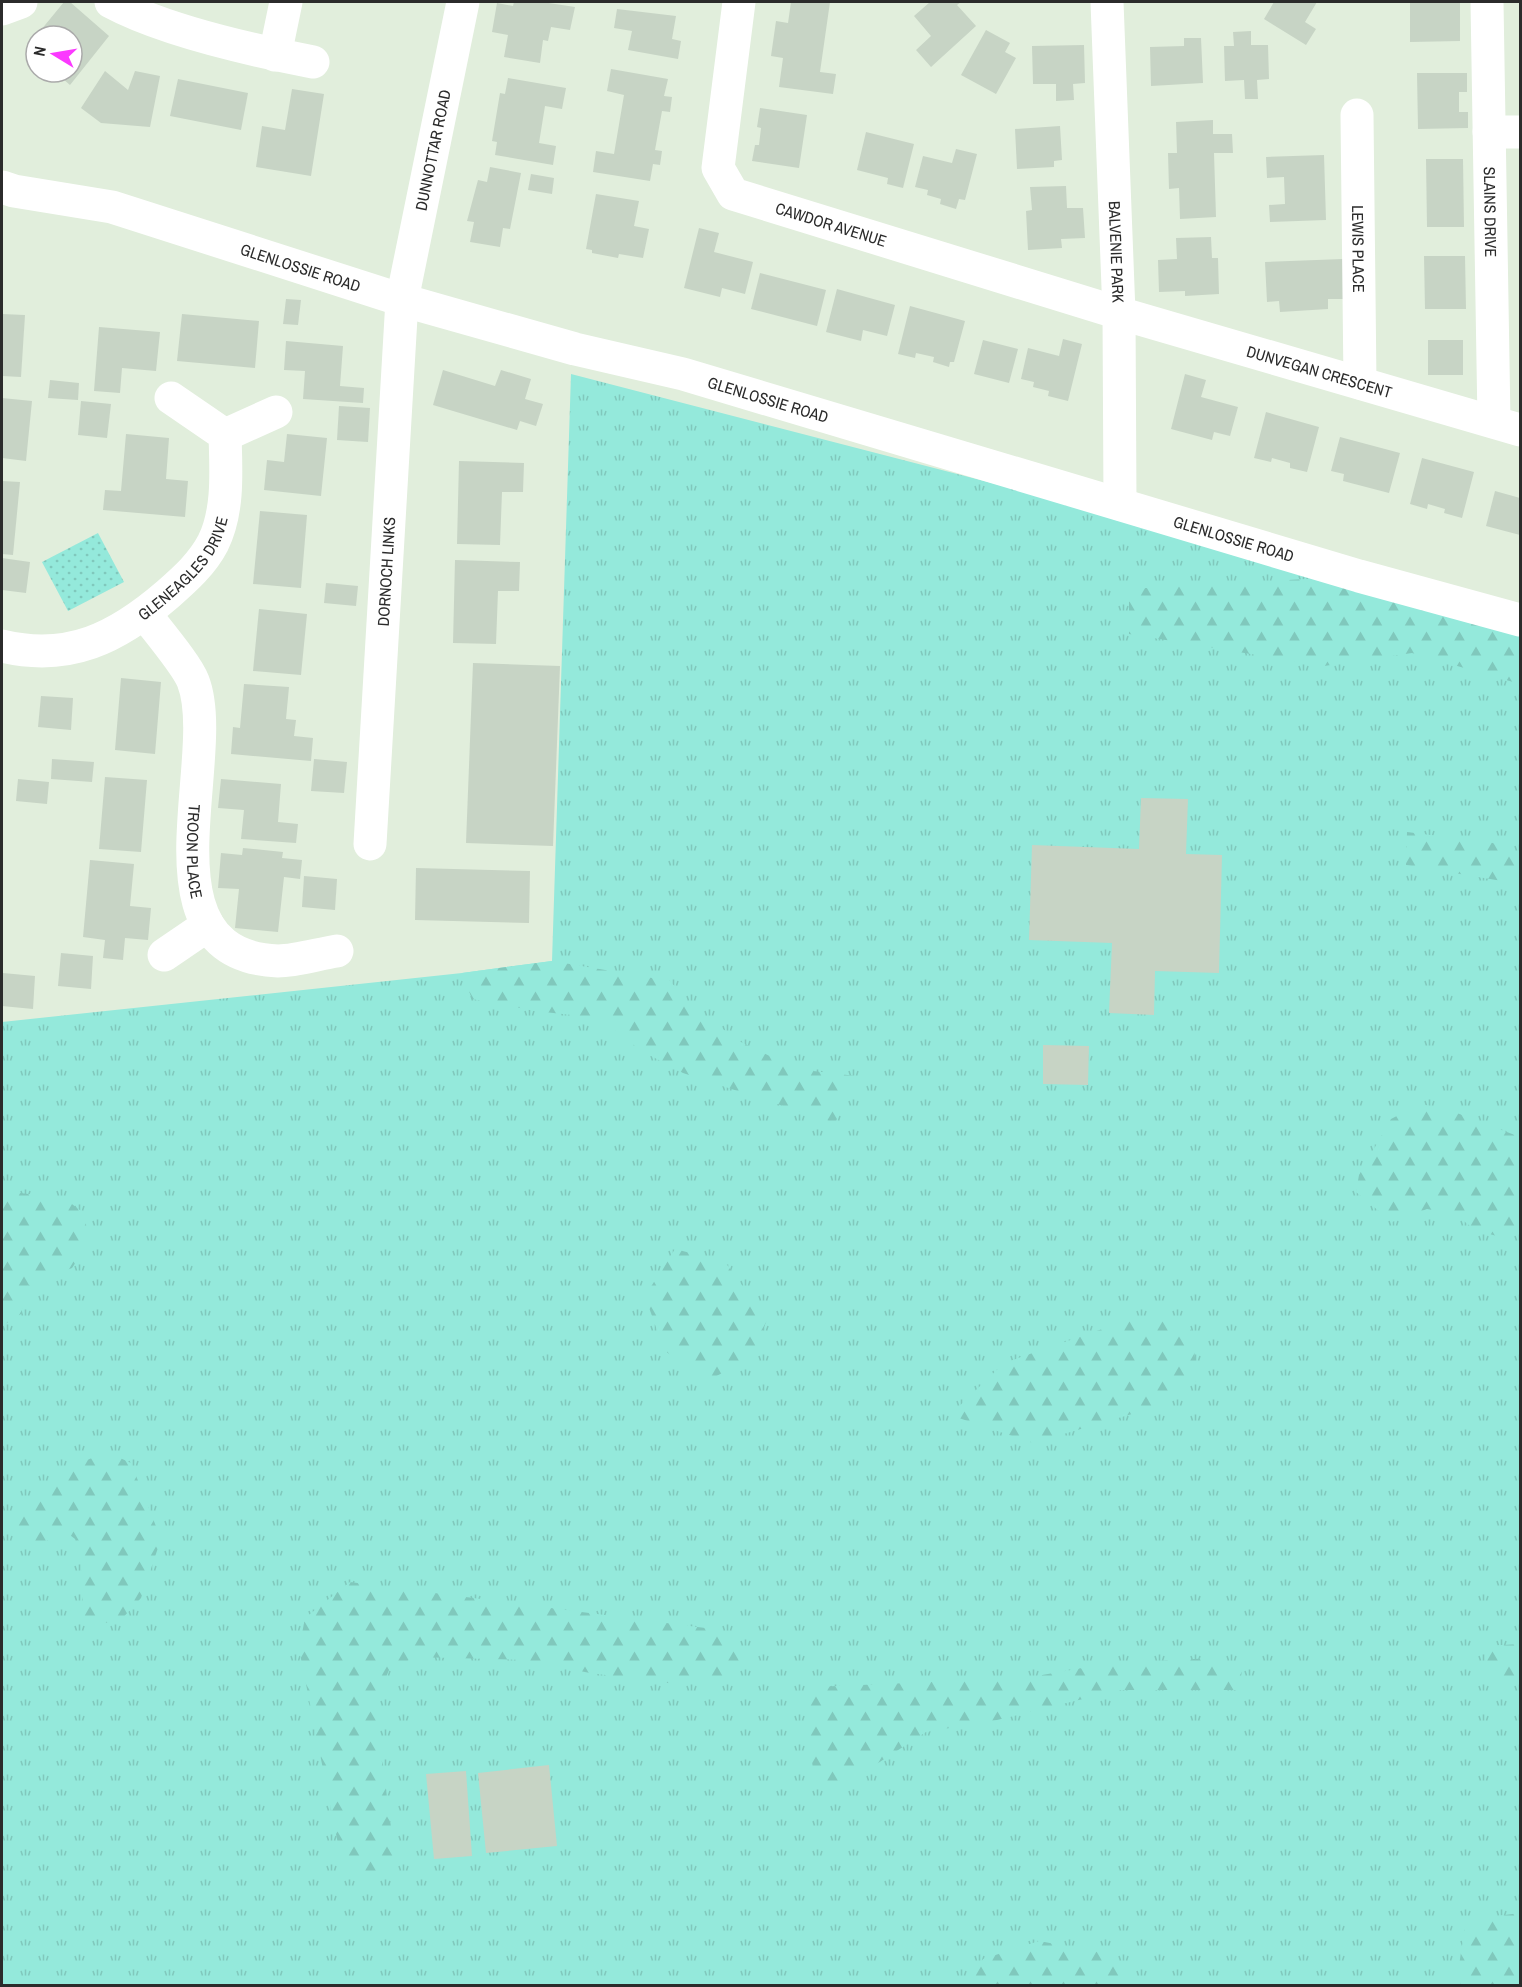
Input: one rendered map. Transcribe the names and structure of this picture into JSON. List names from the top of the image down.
{
  "streets": {
    "street": [
      "DUNNOTTAR ROAD",
      "SLAINS DRIVE",
      "CAWDOR AVENUE",
      "LEWIS PLACE",
      "BALVENIE PARK",
      "GLENLOSSIE ROAD",
      "DUNVEGAN CRESCENT",
      "GLENEAGLES DRIVE",
      "DORNOCH LINKS",
      "TROON PLACE"
    ]
  },
  "crossings": [
    ["DUNNOTTAR ROAD", "GLENLOSSIE ROAD"],
    ["DUNNOTTAR ROAD", "DORNOCH LINKS"],
    ["SLAINS DRIVE", "DUNVEGAN CRESCENT"],
    ["CAWDOR AVENUE", "BALVENIE PARK"],
    ["CAWDOR AVENUE", "DUNVEGAN CRESCENT"],
    ["LEWIS PLACE", "DUNVEGAN CRESCENT"],
    ["BALVENIE PARK", "GLENLOSSIE ROAD"],
    ["BALVENIE PARK", "DUNVEGAN CRESCENT"],
    ["GLENLOSSIE ROAD", "DORNOCH LINKS"],
    ["GLENEAGLES DRIVE", "TROON PLACE"]
  ],
  "north": "left"
}
